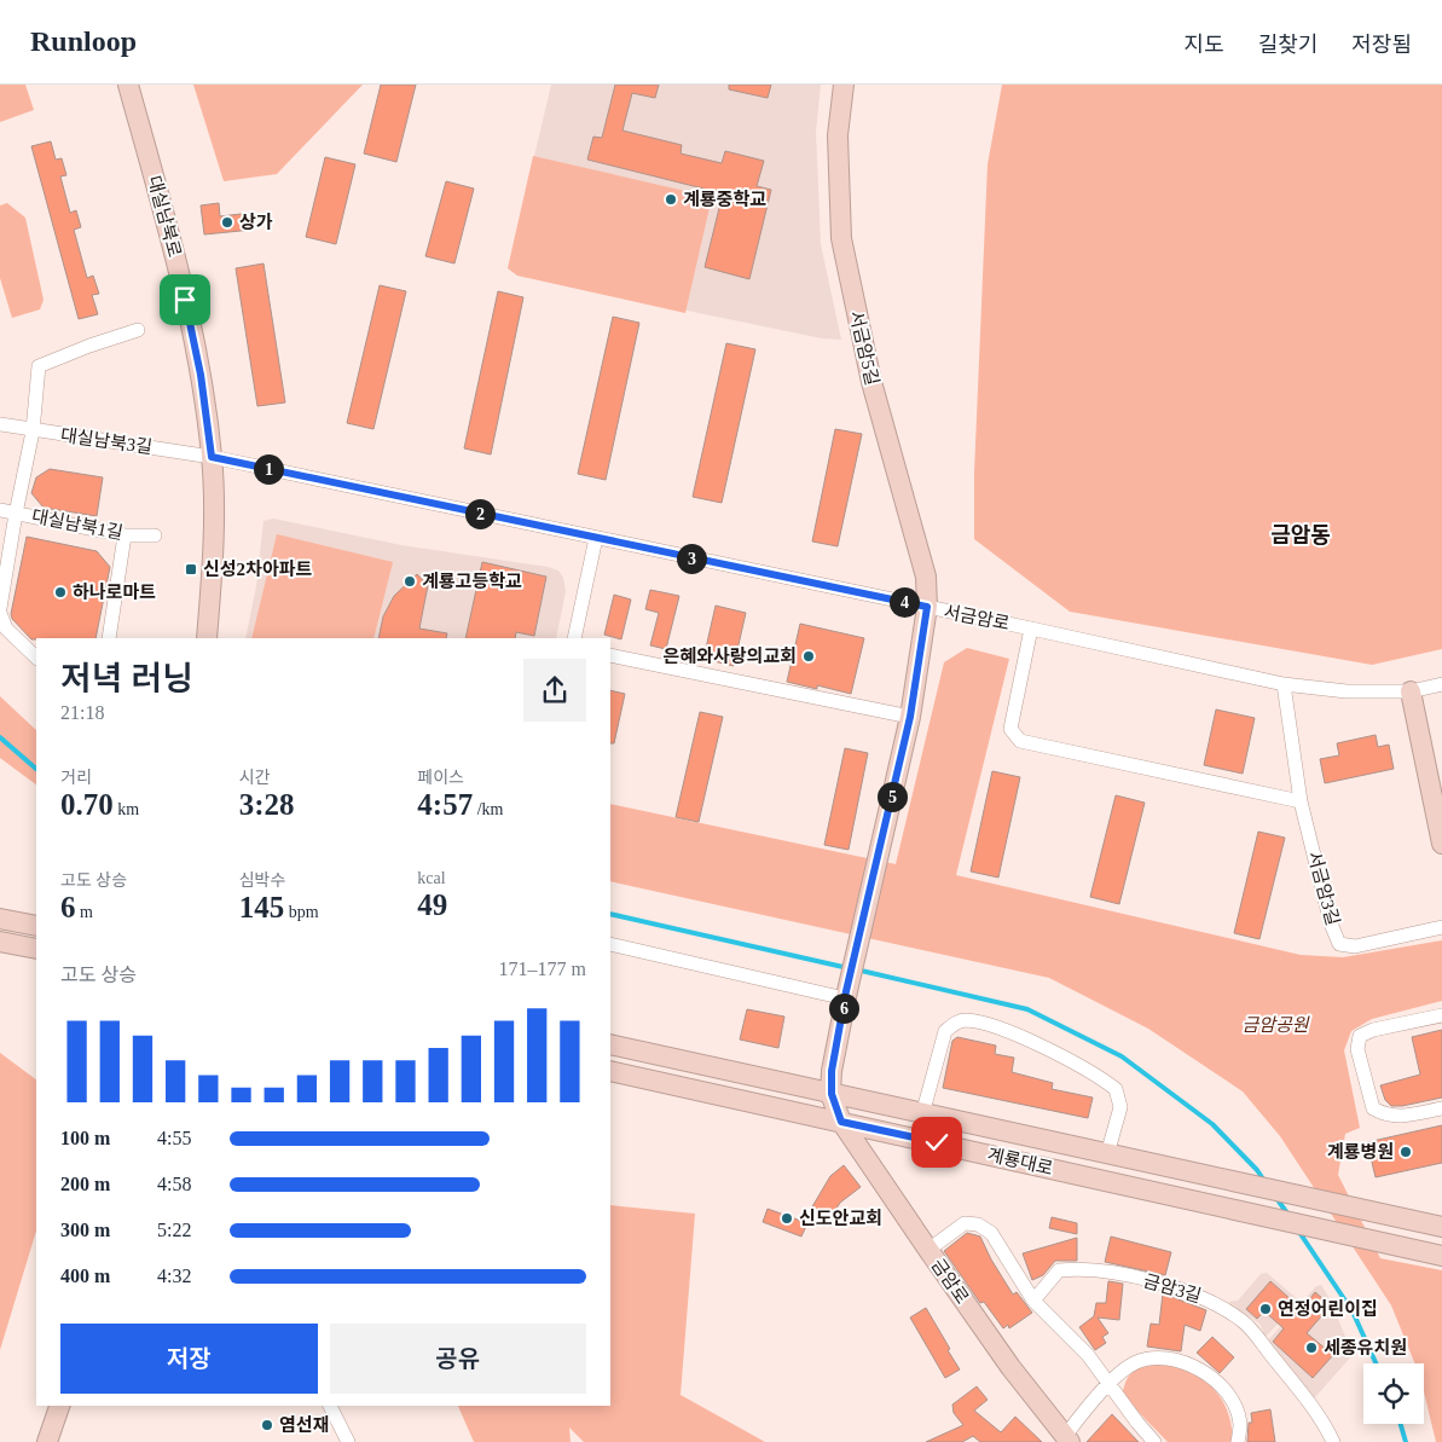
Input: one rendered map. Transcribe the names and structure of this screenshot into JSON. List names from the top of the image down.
{
  "streets": {
    "street": [
      "대실남북로",
      "서금암5길",
      "대실남북3길",
      "대실남북1길",
      "서금암로",
      "서금암3길",
      "계룡대로",
      "금암로",
      "금암3길"
    ]
  },
  "crossings": [
    ["대실남북로", "대실남북3길"],
    ["대실남북로", "서금암로"],
    ["서금암5길", "서금암로"],
    ["서금암5길", "계룡대로"],
    ["서금암5길", "금암로"],
    ["대실남북3길", "서금암로"],
    ["서금암로", "서금암3길"],
    ["계룡대로", "금암로"]
  ],
  "districts": ["금암동"],
  "parks": ["금암공원"],
  "places": {
    "other": [
      "계룡중학교",
      "상가",
      "계룡고등학교",
      "하나로마트",
      "은혜와사랑의교회",
      "계룡병원",
      "신도안교회",
      "연정어린이집",
      "세종유치원",
      "염선재"
    ],
    "transit": ["신성2차아파트"]
  },
  "page": {
    "header": "Runloop",
    "nav": ["지도", "길찾기", "저장됨"],
    "pins": [
      "1",
      "2",
      "3",
      "4",
      "5",
      "6"
    ],
    "heading": ["저녁 러닝", "21:18"],
    "stats": [
      ["거리", "0.70 km"],
      ["시간", "3:28"],
      ["페이스", "4:57 /km"],
      ["고도 상승", "6 m"],
      ["심박수", "145 bpm"],
      ["kcal", "49"]
    ],
    "chart": ["고도 상승", "171–177 m"],
    "list": [
      {
        "name": "100 m",
        "note": "4:55"
      },
      {
        "name": "200 m",
        "note": "4:58"
      },
      {
        "name": "300 m",
        "note": "5:22"
      },
      {
        "name": "400 m",
        "note": "4:32"
      }
    ],
    "buttons": ["저장", "공유"]
  }
}
